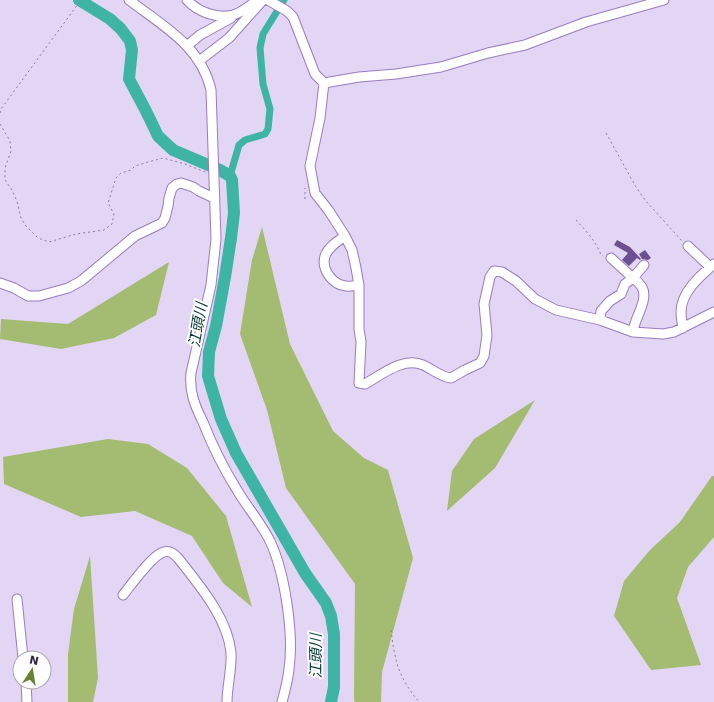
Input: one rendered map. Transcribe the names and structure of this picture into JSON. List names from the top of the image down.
{
  "water": ["江頭川"],
  "north": "top"
}
